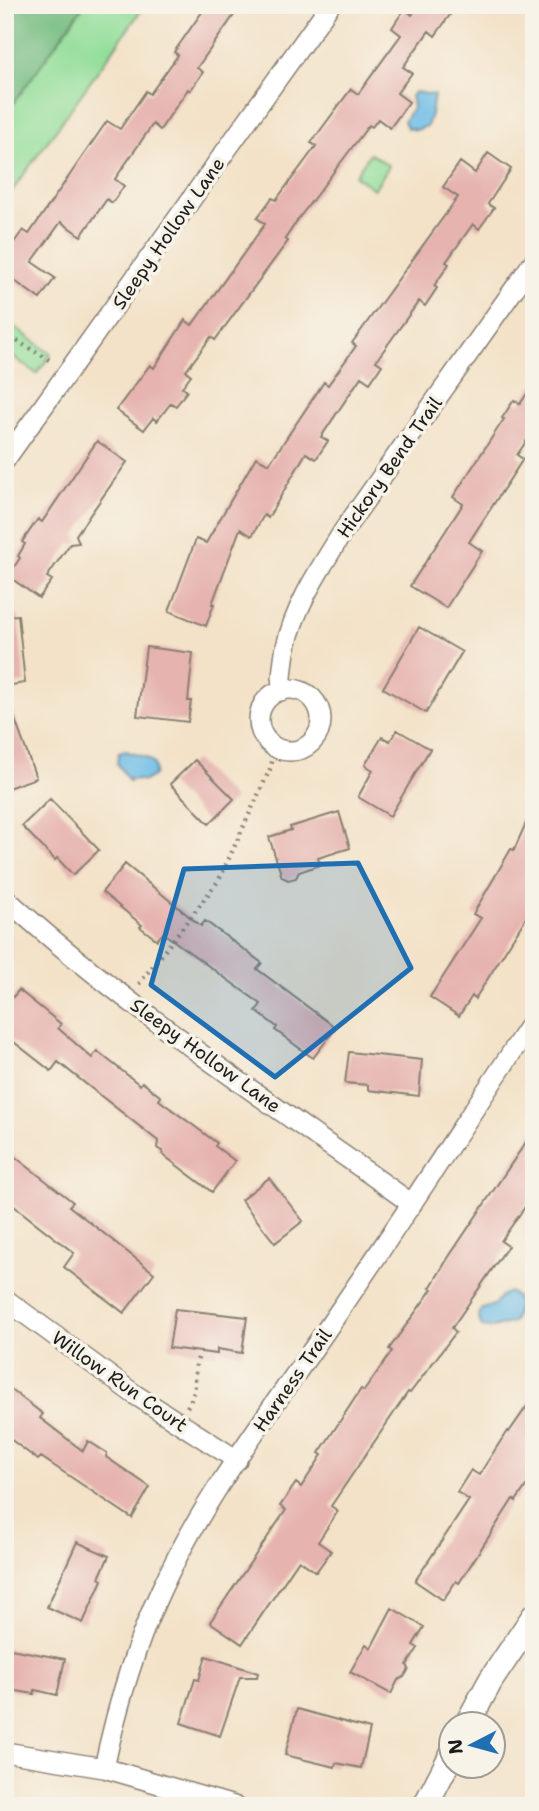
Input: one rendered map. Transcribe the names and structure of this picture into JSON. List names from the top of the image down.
{
  "streets": {
    "street": [
      "Sleepy Hollow Lane",
      "Hickory Bend Trail",
      "Harness Trail",
      "Willow Run Court"
    ]
  },
  "crossings": [
    ["Sleepy Hollow Lane", "Harness Trail"],
    ["Harness Trail", "Willow Run Court"]
  ],
  "north": "left"
}
